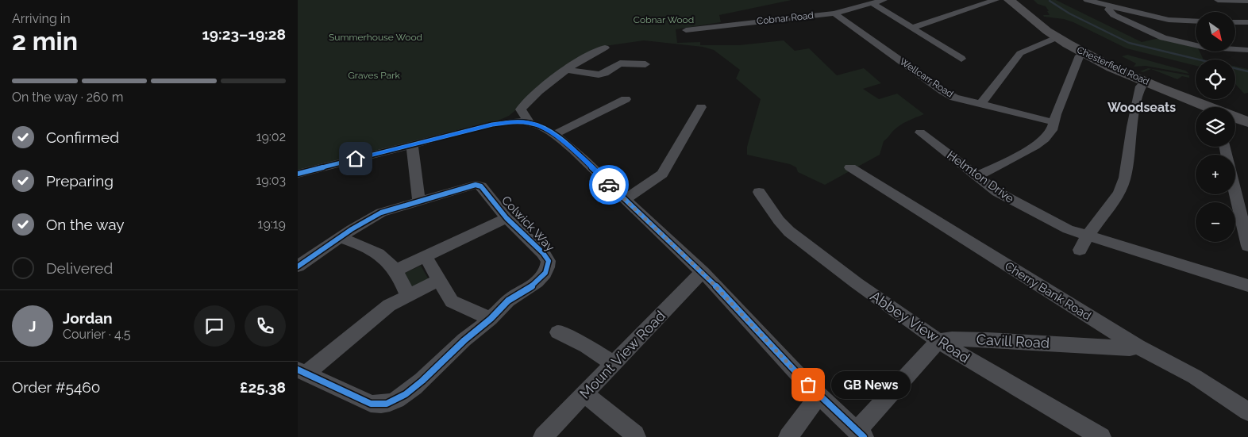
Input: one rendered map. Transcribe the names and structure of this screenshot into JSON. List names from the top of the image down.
{
  "streets": {
    "highway": ["Chesterfield Road"],
    "street": [
      "Cobnar Road",
      "Wellcarr Road",
      "Helmton Drive",
      "Colwick Way",
      "Cherry Bank Road",
      "Abbey View Road",
      "Cavill Road",
      "Mount View Road"
    ]
  },
  "crossings": [
    ["Cobnar Road", "Wellcarr Road"],
    ["Cherry Bank Road", "Cavill Road"],
    ["Abbey View Road", "Cavill Road"]
  ],
  "districts": ["Woodseats"],
  "parks": ["Cobnar Wood", "Summerhouse Wood", "Graves Park"],
  "places": ["GB News"],
  "north": "bottom right",
  "page": {
    "heading": ["2 min", "Arriving in", "19:23–19:28"],
    "panel": [
      "Jordan",
      "Courier · 4.5",
      "Order #5460",
      "£25.38"
    ],
    "map_buttons": ["+", "−"],
    "bar": "On the way · 260 m",
    "list": [
      ["Confirmed", "19:02"],
      ["Preparing", "19:03"],
      ["On the way", "19:19"],
      "Delivered"
    ],
    "round": "J",
    "bubble": "GB News"
  }
}
